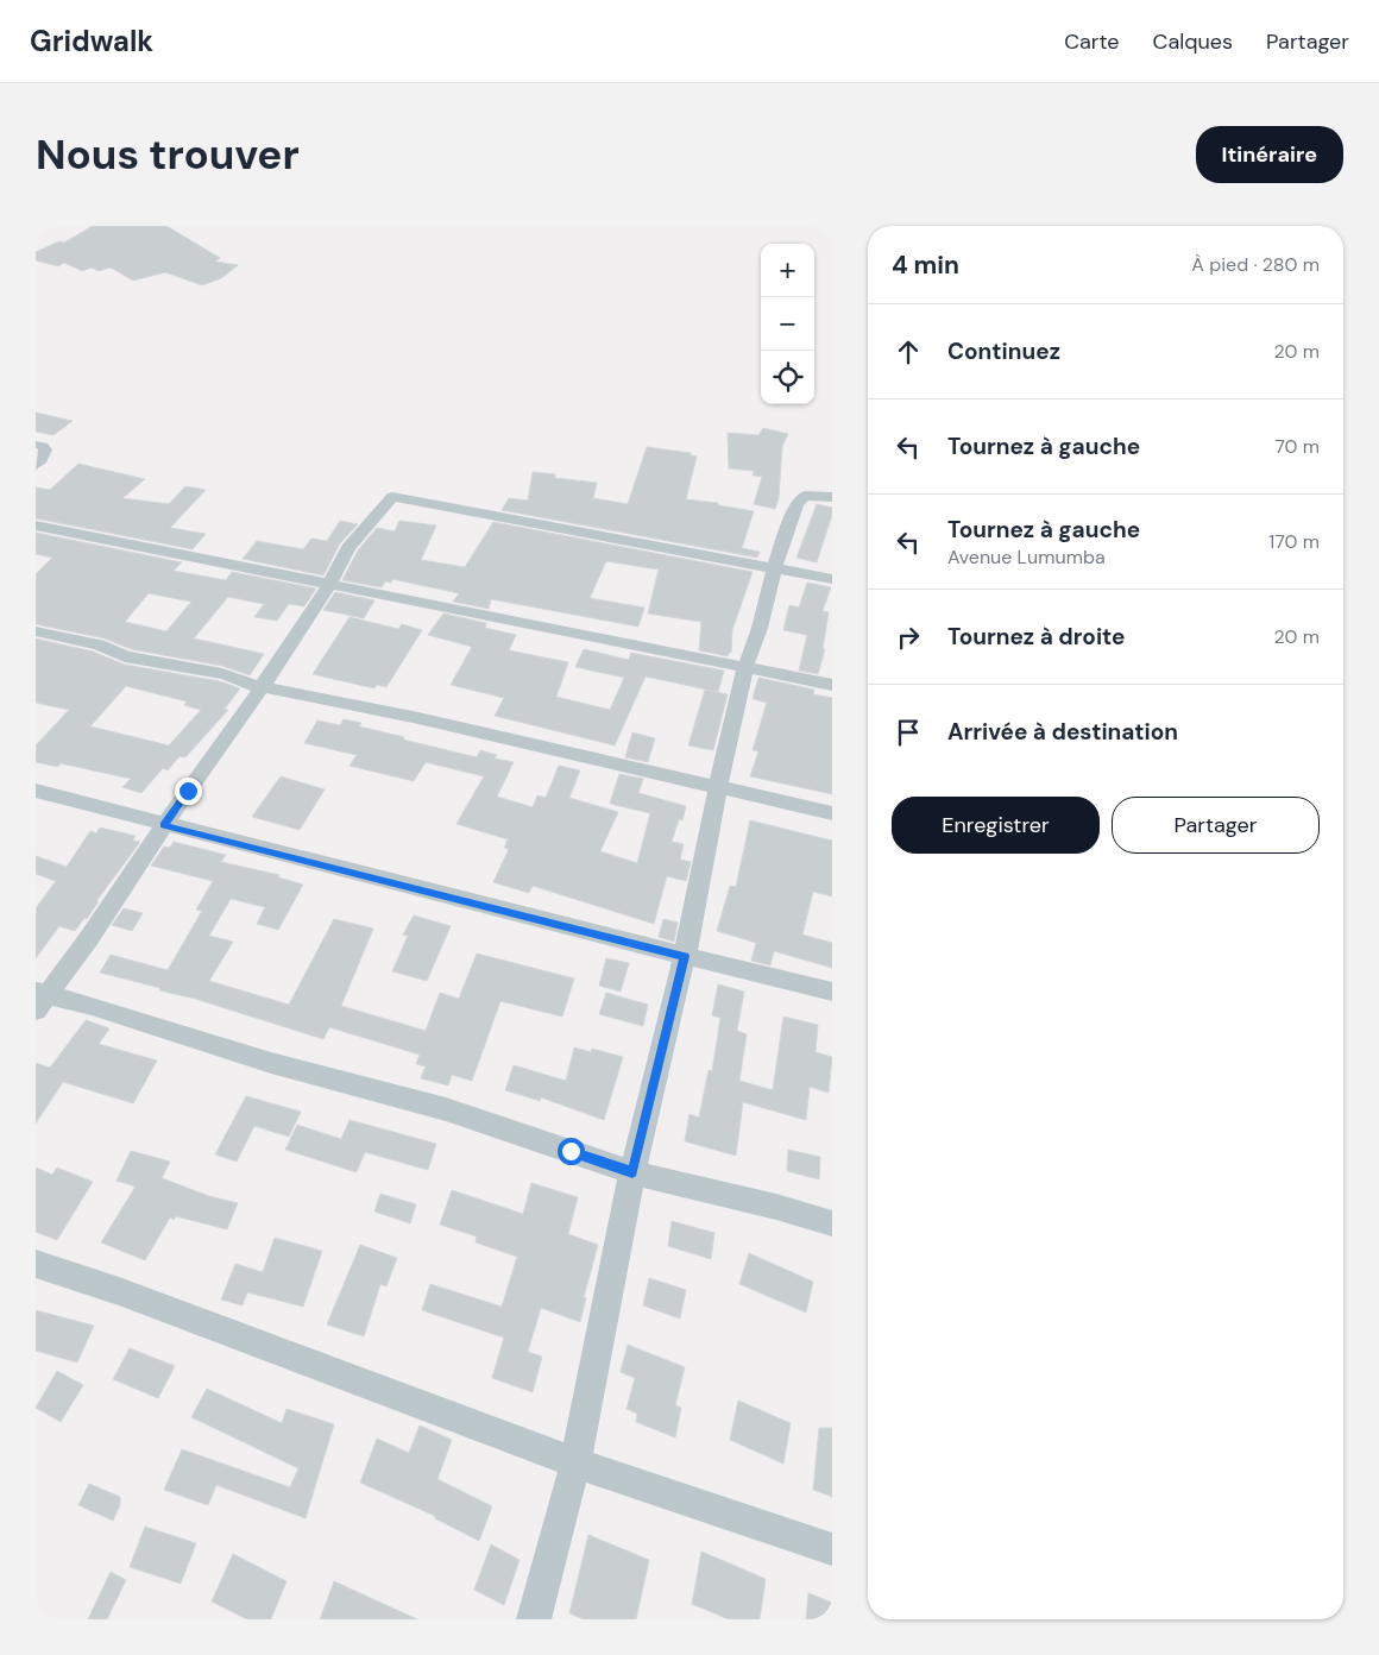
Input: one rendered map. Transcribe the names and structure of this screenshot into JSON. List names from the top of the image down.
{
  "page": {
    "header": "Gridwalk",
    "nav": ["Carte", "Calques", "Partager"],
    "buttons": [
      "Itinéraire",
      ["Enregistrer", "Partager"]
    ],
    "title": "Nous trouver",
    "heading": ["4 min", "À pied · 280 m"],
    "map_buttons": ["+", "−"],
    "list": [
      ["Continuez", "20 m"],
      ["Tournez à gauche", "70 m"],
      ["Tournez à gauche", "Avenue Lumumba", "170 m"],
      ["Tournez à droite", "20 m"],
      "Arrivée à destination"
    ]
  }
}
